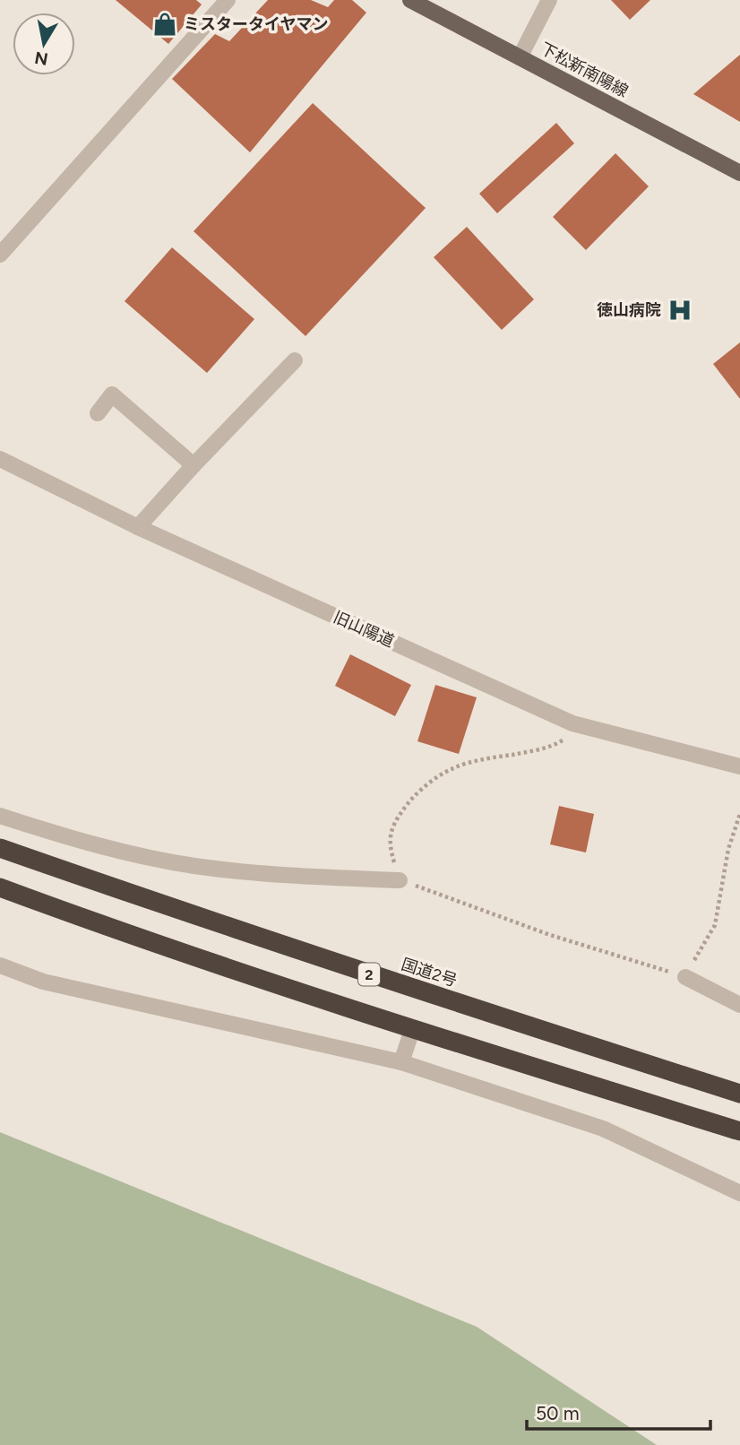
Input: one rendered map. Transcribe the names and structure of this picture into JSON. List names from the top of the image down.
{
  "streets": {
    "highway": ["国道2号", "2"],
    "main road": ["下松新南陽線"],
    "street": ["旧山陽道"]
  },
  "places": {
    "shop": ["ミスタータイヤマン"],
    "hospital": ["徳山病院"]
  },
  "scale_bar": "50 m",
  "north": "bottom"
}
